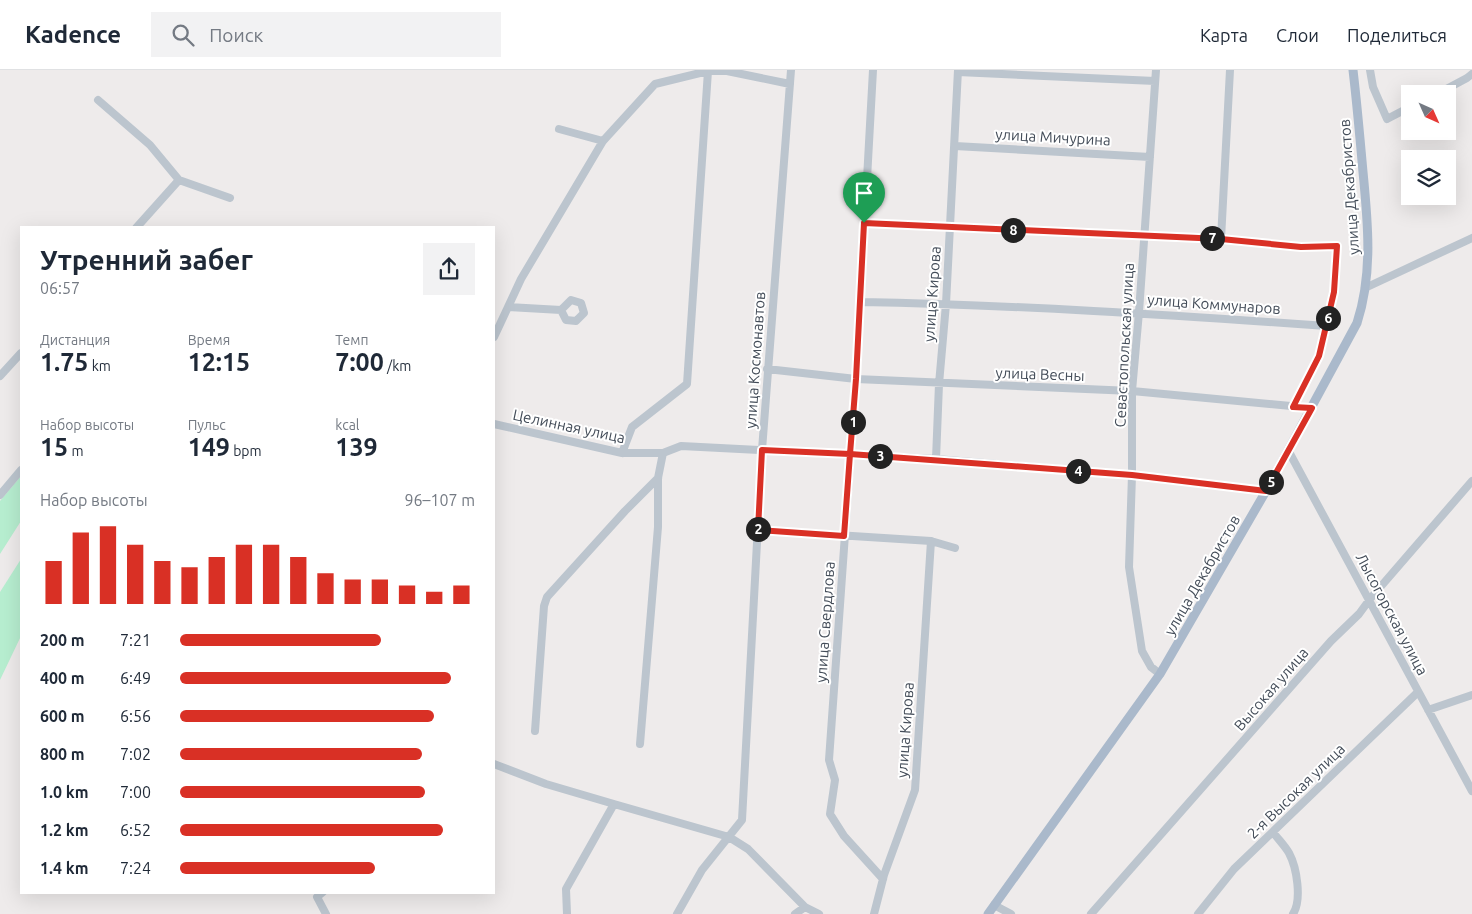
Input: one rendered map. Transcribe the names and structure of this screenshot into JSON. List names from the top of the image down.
{
  "streets": {
    "main road": ["улица Декабристов"],
    "street": [
      "улица Мичурина",
      "улица Кирова",
      "улица Коммунаров",
      "Севастопольская улица",
      "улица Космонавтов",
      "улица Весны",
      "Целинная улица",
      "Лысогорская улица",
      "улица Свердлова",
      "Высокая улица",
      "2-я Высокая улица"
    ]
  },
  "crossings": [
    ["улица Мичурина", "улица Кирова"],
    ["улица Мичурина", "Севастопольская улица"],
    ["улица Декабристов", "Севастопольская улица"],
    ["улица Декабристов", "улица Весны"],
    ["улица Декабристов", "Целинная улица"],
    ["улица Декабристов", "Лысогорская улица"],
    ["улица Кирова", "улица Коммунаров"],
    ["улица Кирова", "улица Весны"],
    ["улица Кирова", "Целинная улица"],
    ["улица Кирова", "улица Свердлова"],
    ["улица Коммунаров", "Севастопольская улица"],
    ["улица Коммунаров", "улица Свердлова"],
    ["Севастопольская улица", "улица Весны"],
    ["Севастопольская улица", "Целинная улица"],
    ["улица Космонавтов", "улица Весны"],
    ["улица Космонавтов", "Целинная улица"],
    ["улица Весны", "улица Свердлова"],
    ["Целинная улица", "улица Свердлова"],
    ["Лысогорская улица", "Высокая улица"],
    ["Лысогорская улица", "2-я Высокая улица"]
  ],
  "north": "bottom right",
  "page": {
    "header": "Kadence",
    "search": "Поиск",
    "nav": ["Карта", "Слои", "Поделиться"],
    "pins": [
      "8",
      "7",
      "6",
      "1",
      "3",
      "4",
      "5",
      "2"
    ],
    "heading": ["Утренний забег", "06:57"],
    "stats": [
      ["Дистанция", "1.75 km"],
      ["Время", "12:15"],
      ["Темп", "7:00 /km"],
      ["Набор высоты", "15 m"],
      ["Пульс", "149 bpm"],
      ["kcal", "139"]
    ],
    "chart": ["Набор высоты", "96–107 m"],
    "list": [
      {
        "name": "200 m",
        "note": "7:21"
      },
      {
        "name": "400 m",
        "note": "6:49"
      },
      {
        "name": "600 m",
        "note": "6:56"
      },
      {
        "name": "800 m",
        "note": "7:02"
      },
      {
        "name": "1.0 km",
        "note": "7:00"
      },
      {
        "name": "1.2 km",
        "note": "6:52"
      },
      {
        "name": "1.4 km",
        "note": "7:24"
      }
    ]
  }
}
